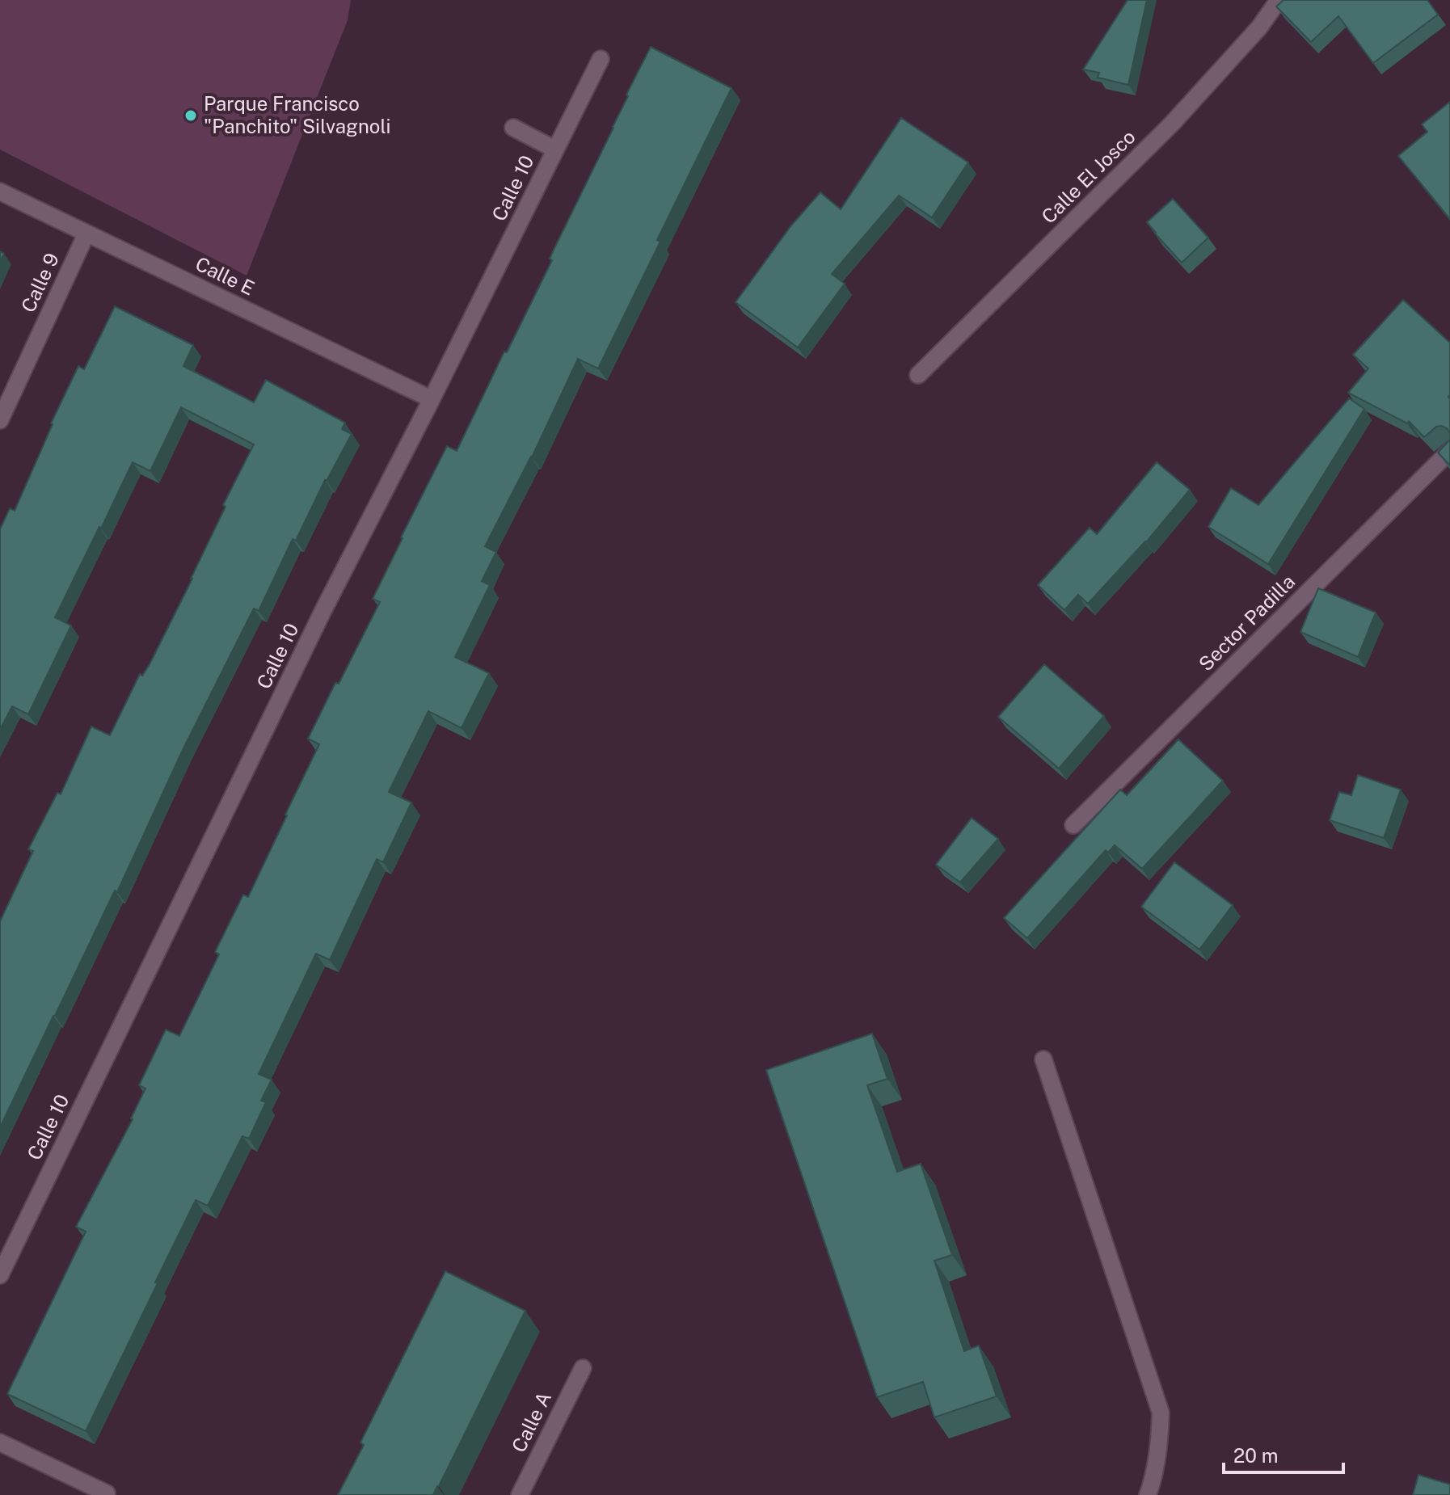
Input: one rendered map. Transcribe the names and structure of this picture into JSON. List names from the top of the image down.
{
  "streets": {
    "street": [
      "Calle El Josco",
      "Calle 10",
      "Calle E",
      "Calle 9",
      "Sector Padilla",
      "Calle A"
    ]
  },
  "crossings": [
    ["Calle 10", "Calle E"],
    ["Calle E", "Calle 9"]
  ],
  "places": ["Parque Francisco \"Panchito\" Silvagnoli"],
  "scale_bar": "20 m"
}
